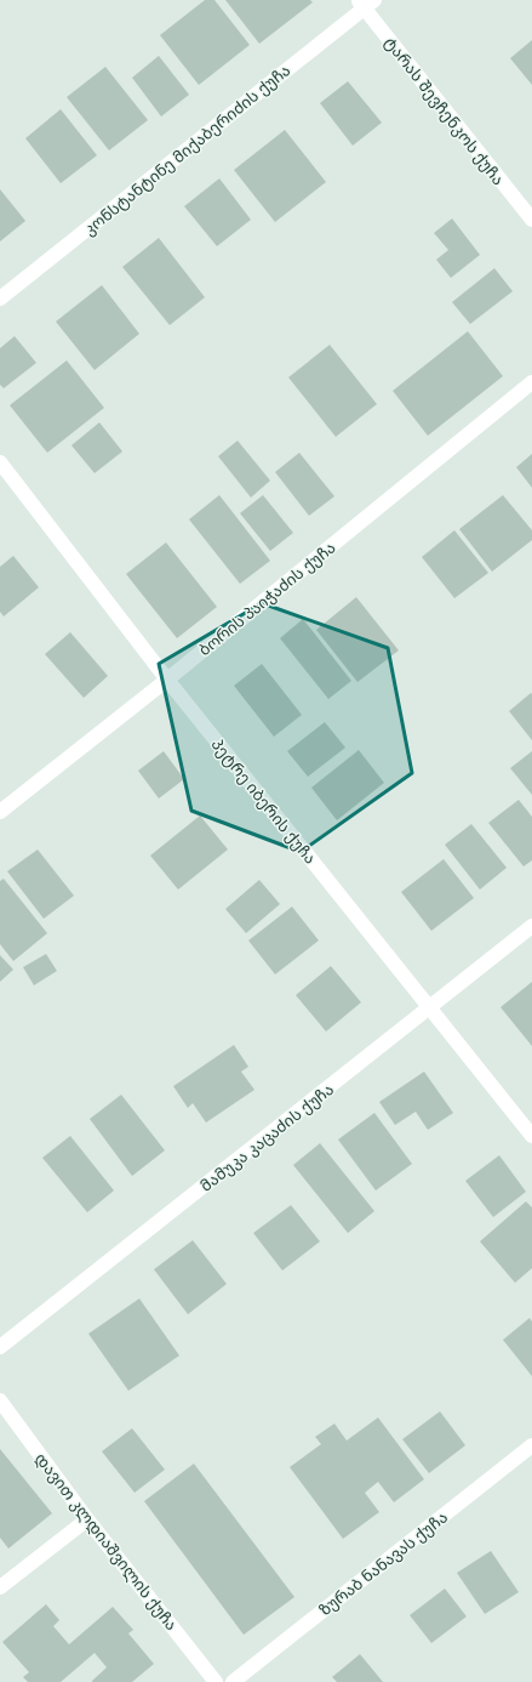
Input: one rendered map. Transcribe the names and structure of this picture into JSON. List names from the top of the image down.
{
  "streets": {
    "street": [
      "ტარას შევჩენკოს ქუჩა",
      "კონსტანტინე მიქაბერიძის ქუჩა",
      "ბორის პაიჭაძის ქუჩა",
      "პეტრე იბერის ქუჩა",
      "მამუკა კაცაძის ქუჩა",
      "დავით კლდიაშვილის ქუჩა",
      "ზურაბ ნანავას ქუჩა"
    ]
  },
  "crossings": [
    ["ტარას შევჩენკოს ქუჩა", "კონსტანტინე მიქაბერიძის ქუჩა"],
    ["ბორის პაიჭაძის ქუჩა", "პეტრე იბერის ქუჩა"],
    ["პეტრე იბერის ქუჩა", "მამუკა კაცაძის ქუჩა"]
  ]
}
